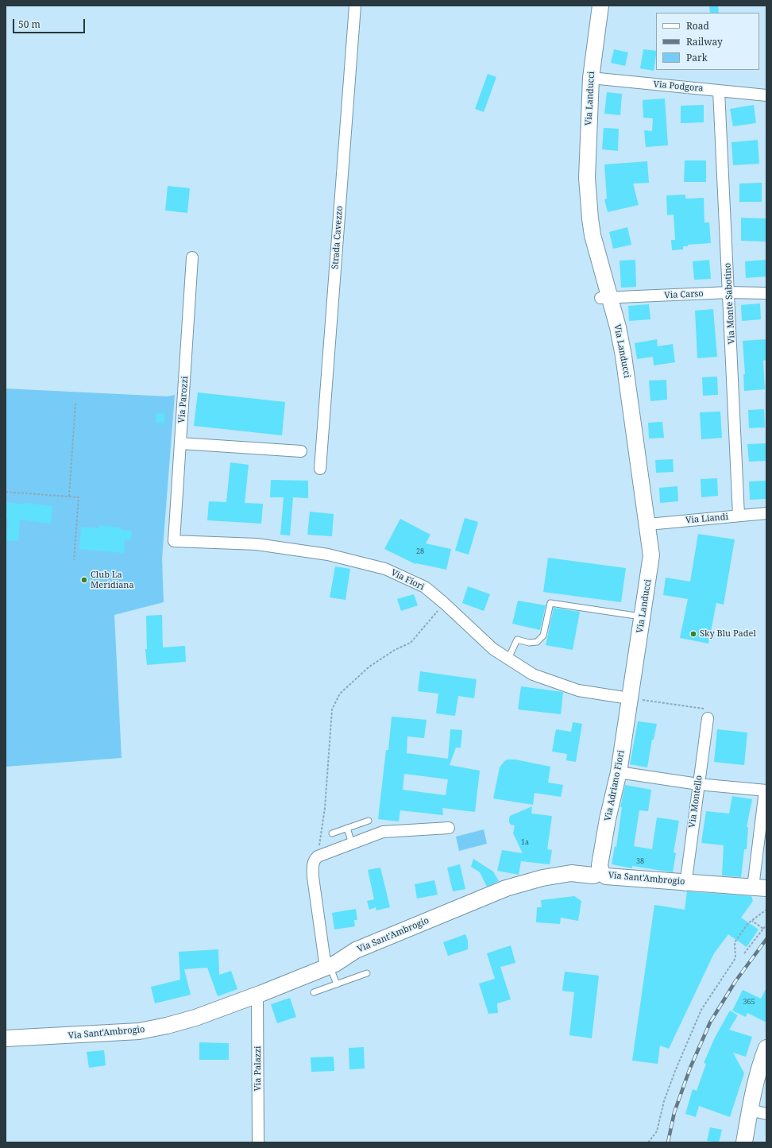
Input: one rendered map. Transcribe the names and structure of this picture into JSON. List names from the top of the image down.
{
  "streets": {
    "street": [
      "Via Podgora",
      "Via Landucci",
      "Strada Cavezzo",
      "Via Carso",
      "Via Monte Sabotino",
      "Via Parozzi",
      "Via Liandi",
      "Via Fiori",
      "Via Adriano Fiori",
      "Via Montello",
      "Via Sant'Ambrogio",
      "Via Palazzi"
    ]
  },
  "crossings": [
    ["Via Podgora", "Via Landucci"],
    ["Via Podgora", "Via Monte Sabotino"],
    ["Via Landucci", "Via Carso"],
    ["Via Landucci", "Via Liandi"],
    ["Via Landucci", "Via Fiori"],
    ["Via Landucci", "Via Adriano Fiori"],
    ["Via Carso", "Via Monte Sabotino"],
    ["Via Monte Sabotino", "Via Liandi"],
    ["Via Parozzi", "Via Fiori"],
    ["Via Fiori", "Via Adriano Fiori"],
    ["Via Adriano Fiori", "Via Sant'Ambrogio"],
    ["Via Montello", "Via Sant'Ambrogio"],
    ["Via Sant'Ambrogio", "Via Palazzi"]
  ],
  "places": ["Club La Meridiana", "Sky Blu Padel"],
  "house_numbers": [
    "28",
    "1a",
    "38",
    "365"
  ],
  "legend": ["Road", "Railway", "Park"],
  "scale_bar": "50 m"
}
